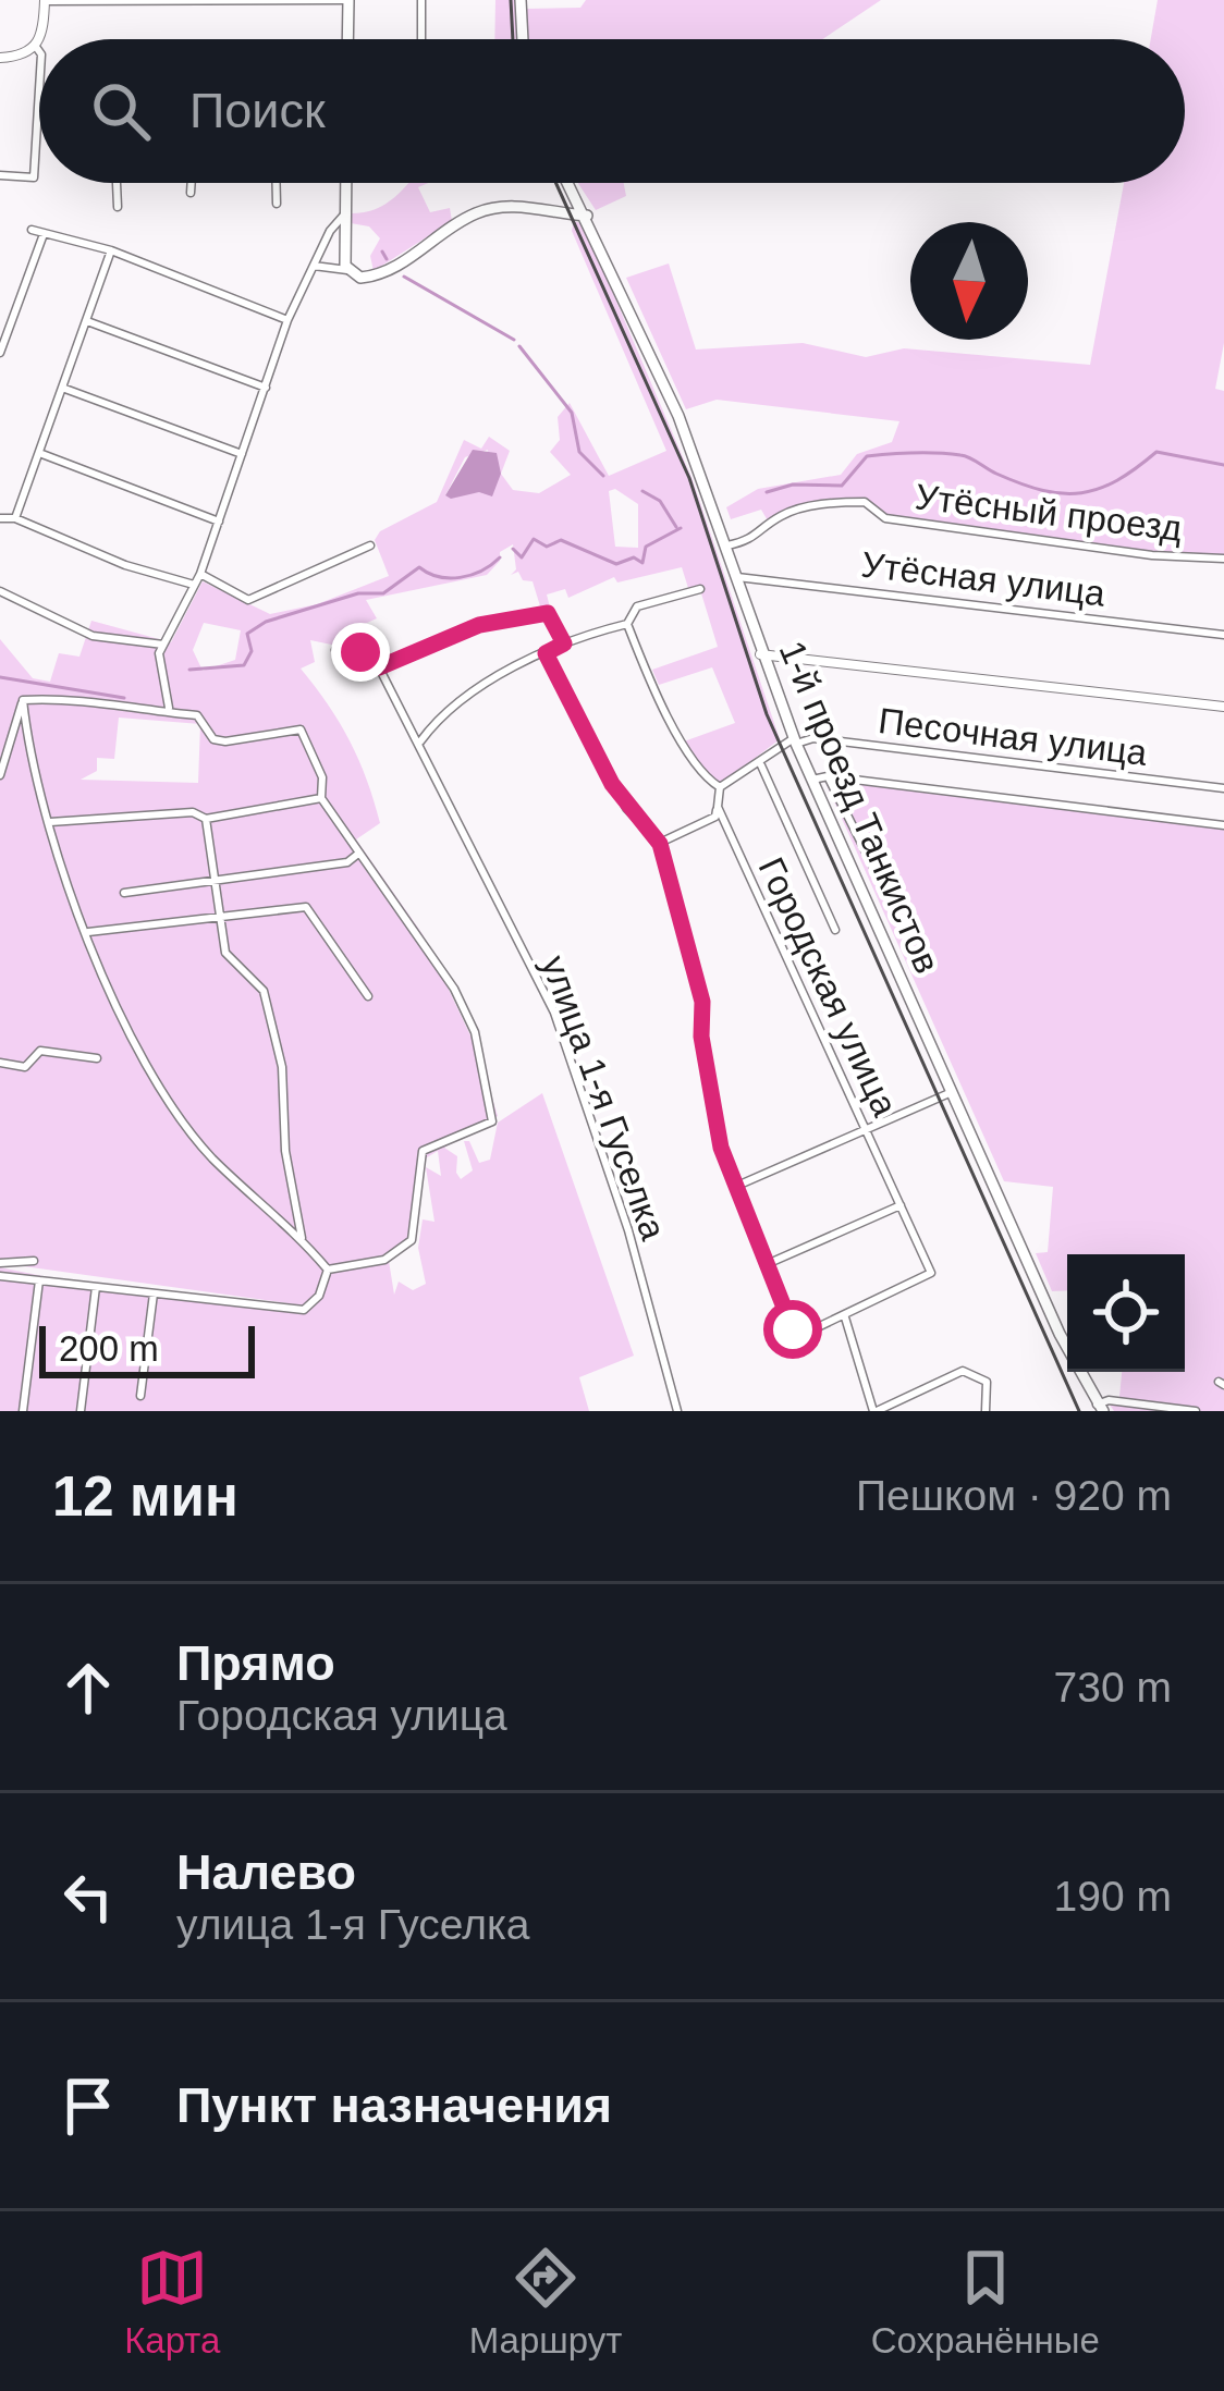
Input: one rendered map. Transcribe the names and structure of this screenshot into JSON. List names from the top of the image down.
{
  "streets": {
    "main road": ["1-й проезд Танкистов"],
    "street": [
      "Утёсный проезд",
      "Утёсная улица",
      "Песочная улица",
      "Городская улица",
      "улица 1-я Гуселка"
    ]
  },
  "crossings": [
    ["Утёсный проезд", "1-й проезд Танкистов"],
    ["Утёсная улица", "1-й проезд Танкистов"],
    ["Песочная улица", "1-й проезд Танкистов"]
  ],
  "scale_bar": "200 m",
  "north": "bottom",
  "page": {
    "search": "Поиск",
    "scale": "200 m",
    "heading": ["12 мин", "Пешком · 920 m"],
    "list": [
      ["Прямо", "Городская улица", "730 m"],
      ["Налево", "улица 1-я Гуселка", "190 m"],
      "Пункт назначения"
    ],
    "nav": ["Карта", "Маршрут", "Сохранённые"]
  }
}
